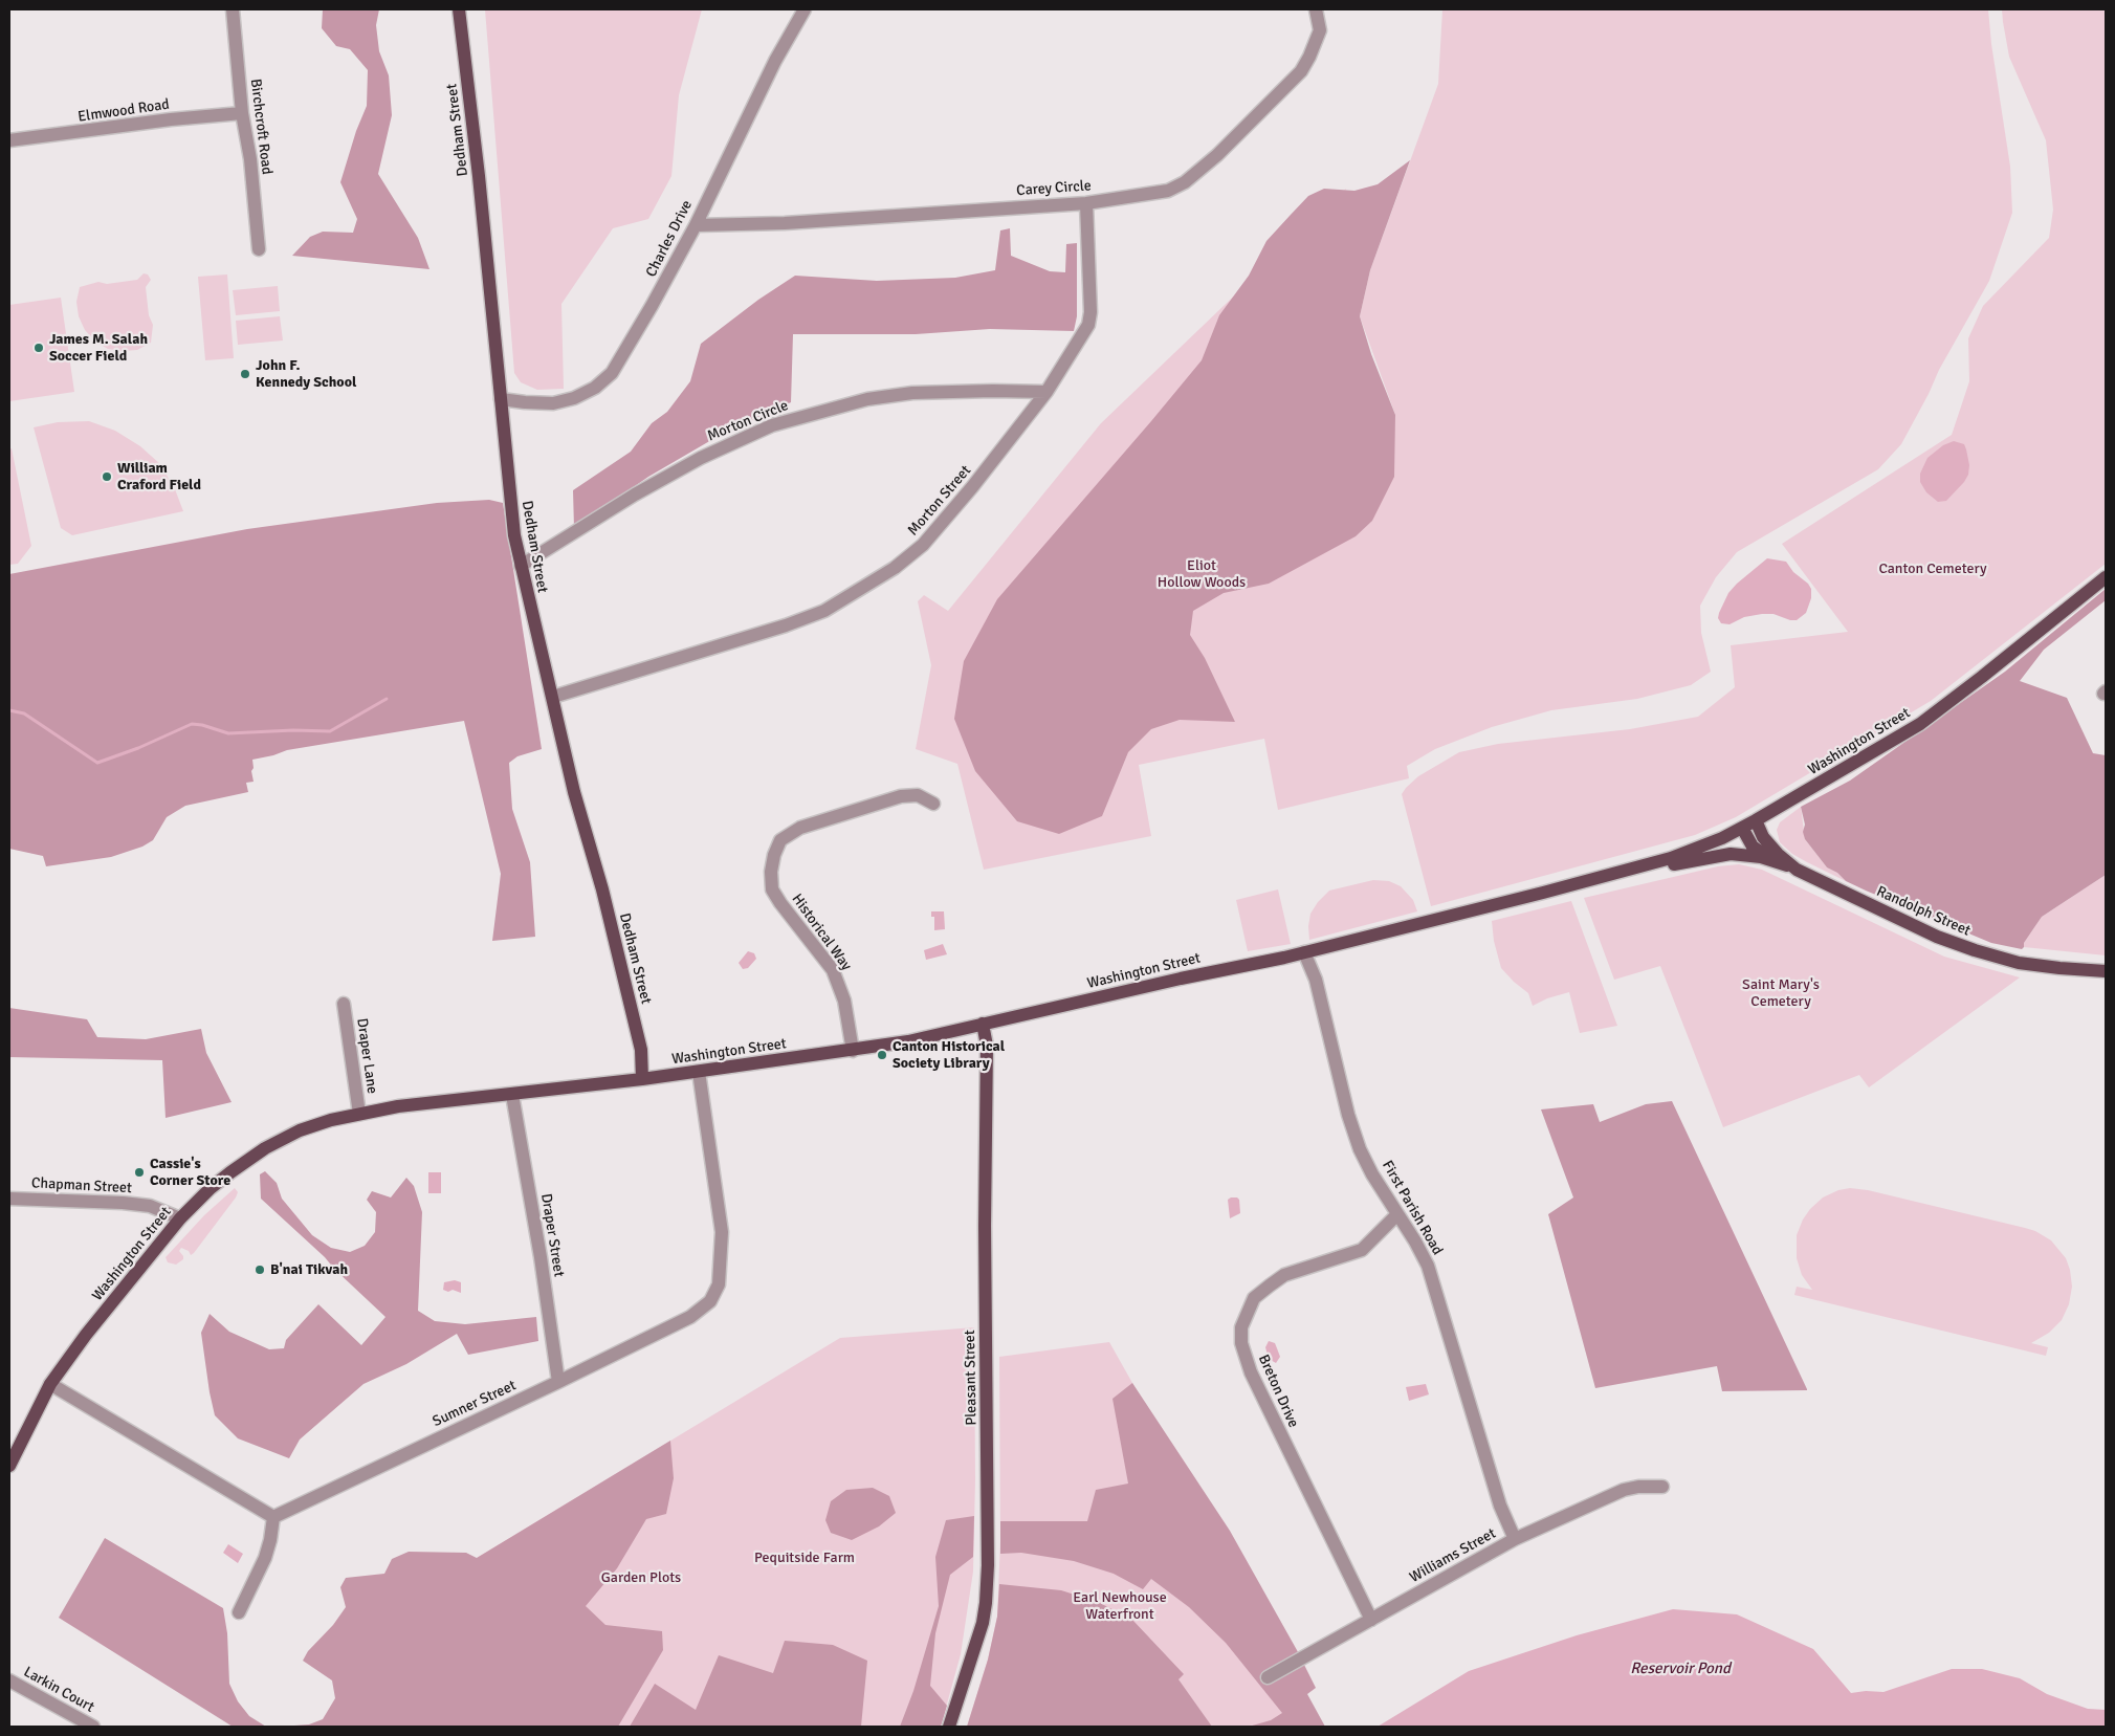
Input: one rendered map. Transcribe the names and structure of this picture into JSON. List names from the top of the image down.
{
  "streets": {
    "main road": [
      "Dedham Street",
      "Washington Street",
      "Randolph Street",
      "Pleasant Street"
    ],
    "street": [
      "Elmwood Road",
      "Birchcroft Road",
      "Carey Circle",
      "Charles Drive",
      "Morton Circle",
      "Morton Street",
      "Historical Way",
      "Draper Lane",
      "Chapman Street",
      "First Parish Road",
      "Draper Street",
      "Breton Drive",
      "Sumner Street",
      "Williams Street",
      "Larkin Court"
    ]
  },
  "crossings": [
    ["Elmwood Road", "Birchcroft Road"],
    ["Dedham Street", "Charles Drive"],
    ["Dedham Street", "Morton Circle"],
    ["Dedham Street", "Morton Street"],
    ["Dedham Street", "Washington Street"],
    ["Carey Circle", "Charles Drive"],
    ["Carey Circle", "Morton Street"],
    ["Morton Circle", "Morton Street"],
    ["Washington Street", "Randolph Street"],
    ["Washington Street", "Historical Way"],
    ["Washington Street", "Draper Lane"],
    ["Washington Street", "Chapman Street"],
    ["Washington Street", "First Parish Road"],
    ["Washington Street", "Draper Street"],
    ["Washington Street", "Pleasant Street"],
    ["Washington Street", "Sumner Street"],
    ["First Parish Road", "Breton Drive"],
    ["First Parish Road", "Williams Street"],
    ["Draper Street", "Sumner Street"],
    ["Breton Drive", "Williams Street"]
  ],
  "water": ["Reservoir Pond"],
  "parks": [
    "Eliot Hollow Woods",
    "Canton Cemetery",
    "Saint Mary's Cemetery",
    "Pequitside Farm",
    "Garden Plots",
    "Earl Newhouse Waterfront"
  ],
  "places": [
    "James M. Salah Soccer Field",
    "John F. Kennedy School",
    "William Craford Field",
    "Canton Historical Society Library",
    "Cassie's Corner Store",
    "B'nai Tikvah"
  ]
}
